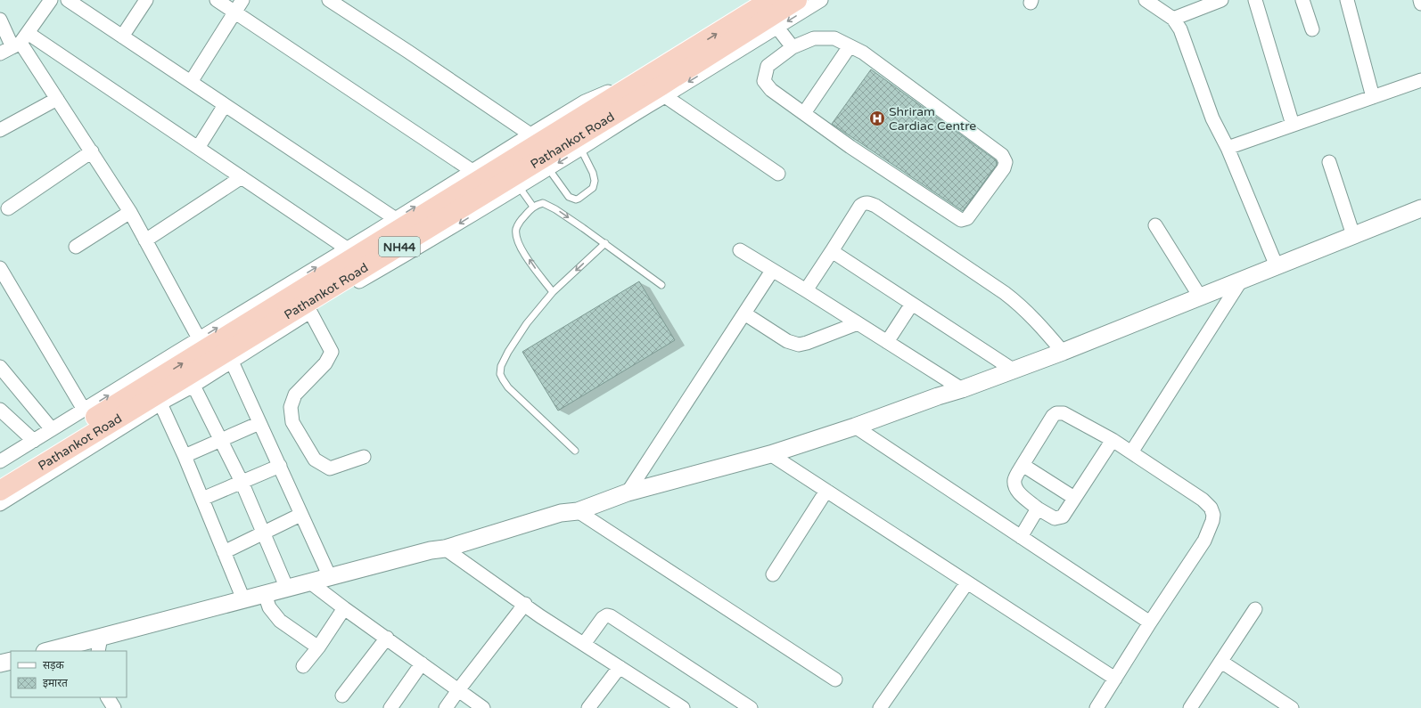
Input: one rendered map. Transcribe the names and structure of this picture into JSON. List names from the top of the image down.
{
  "streets": {
    "highway": ["Pathankot Road", "NH44"]
  },
  "places": {
    "hospital": ["Shriram Cardiac Centre"]
  },
  "legend": ["सड़क", "इमारत"]
}
